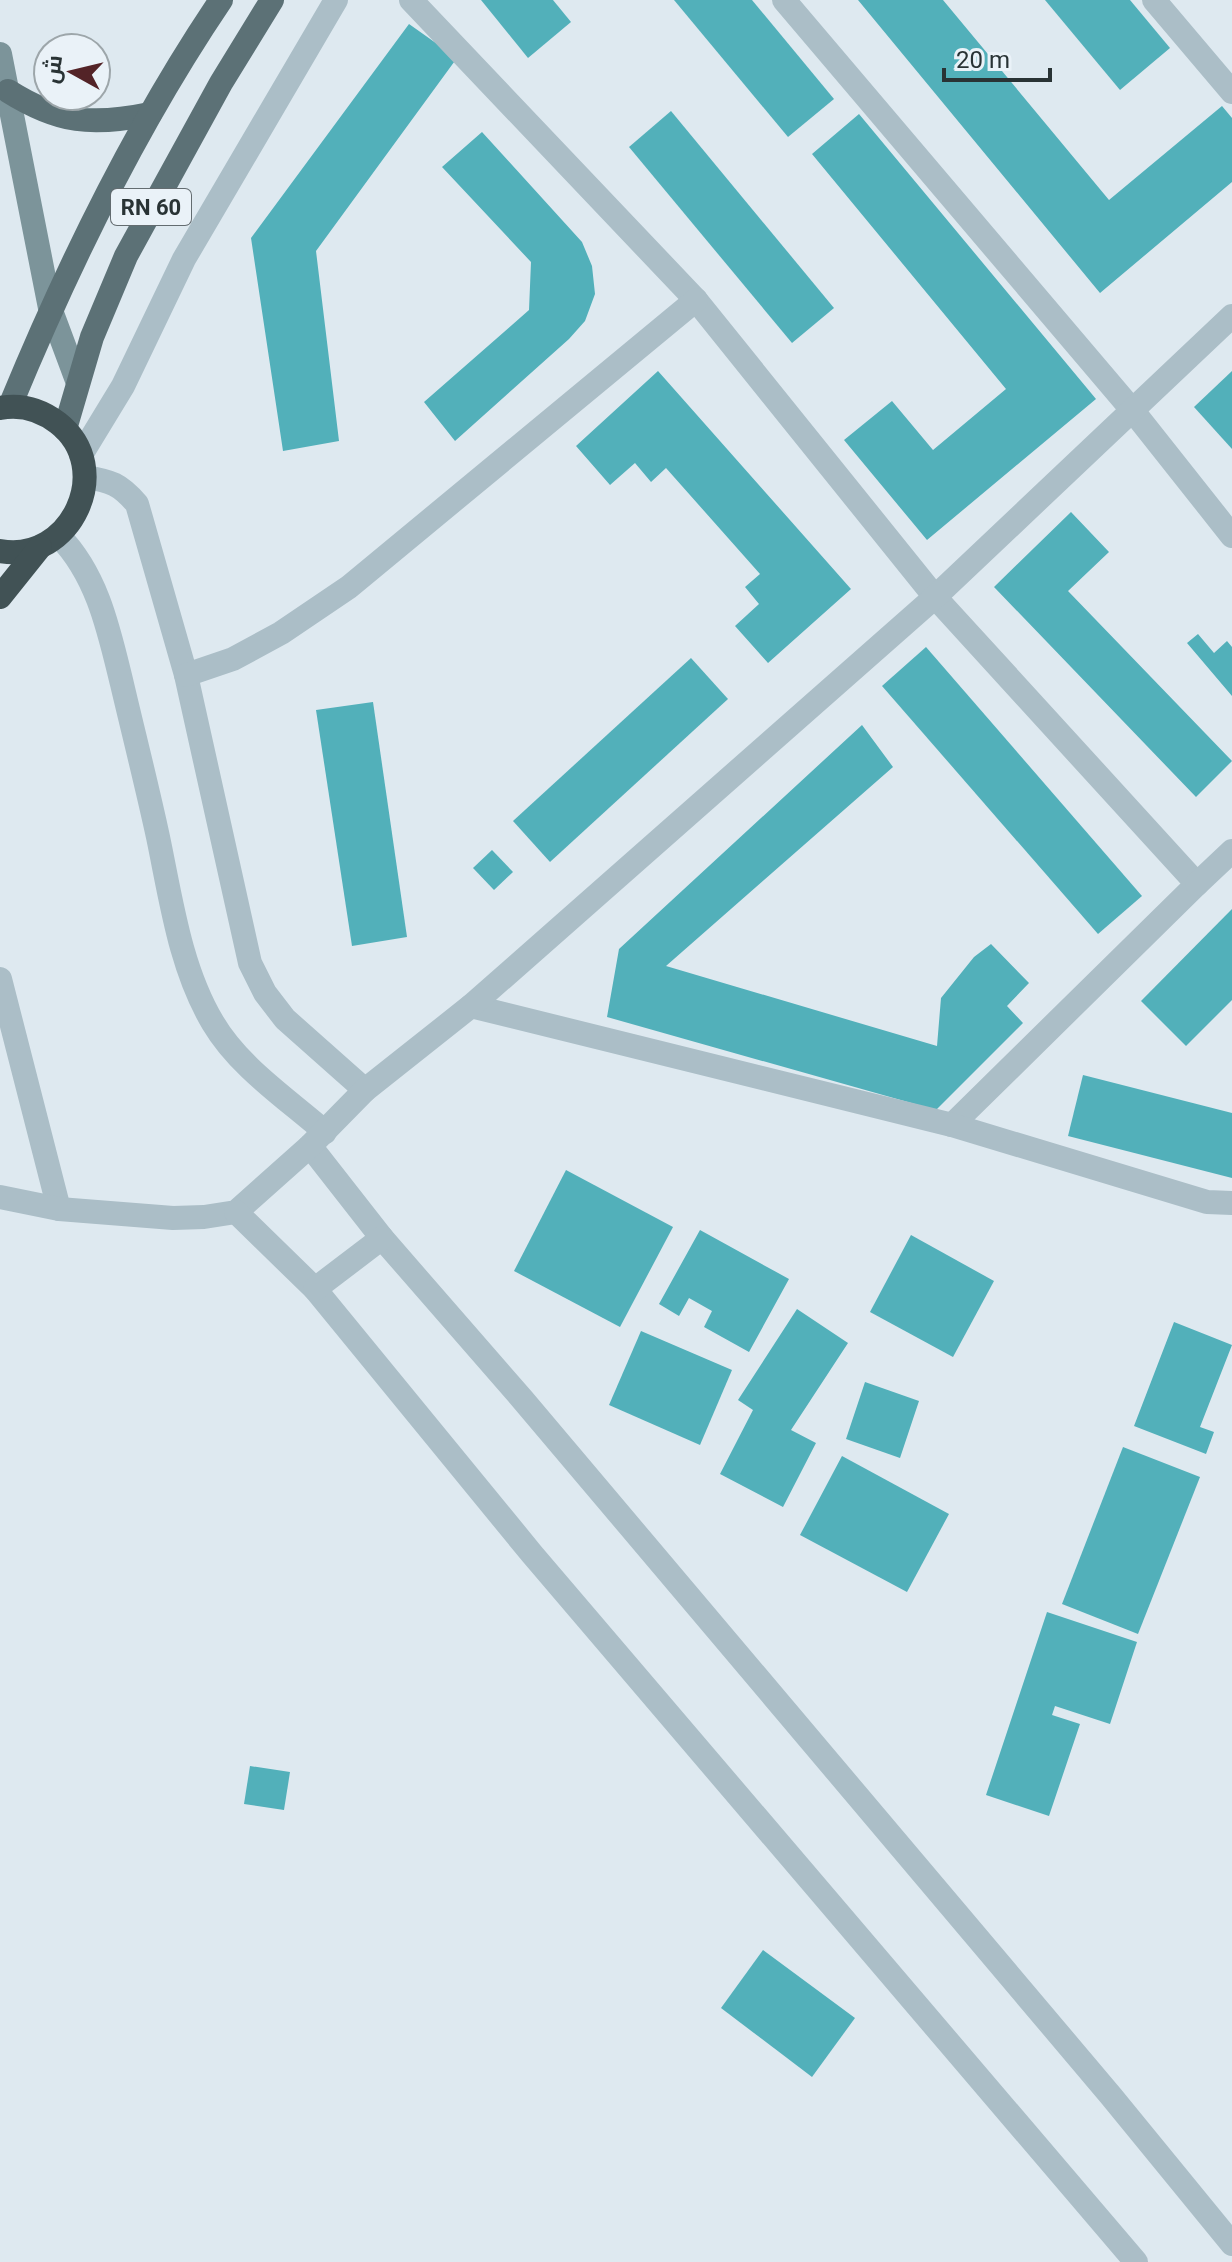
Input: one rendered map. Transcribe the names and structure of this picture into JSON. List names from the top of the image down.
{
  "streets": {
    "main road": ["RN 60"]
  },
  "scale_bar": "20 m",
  "north": "left"
}
